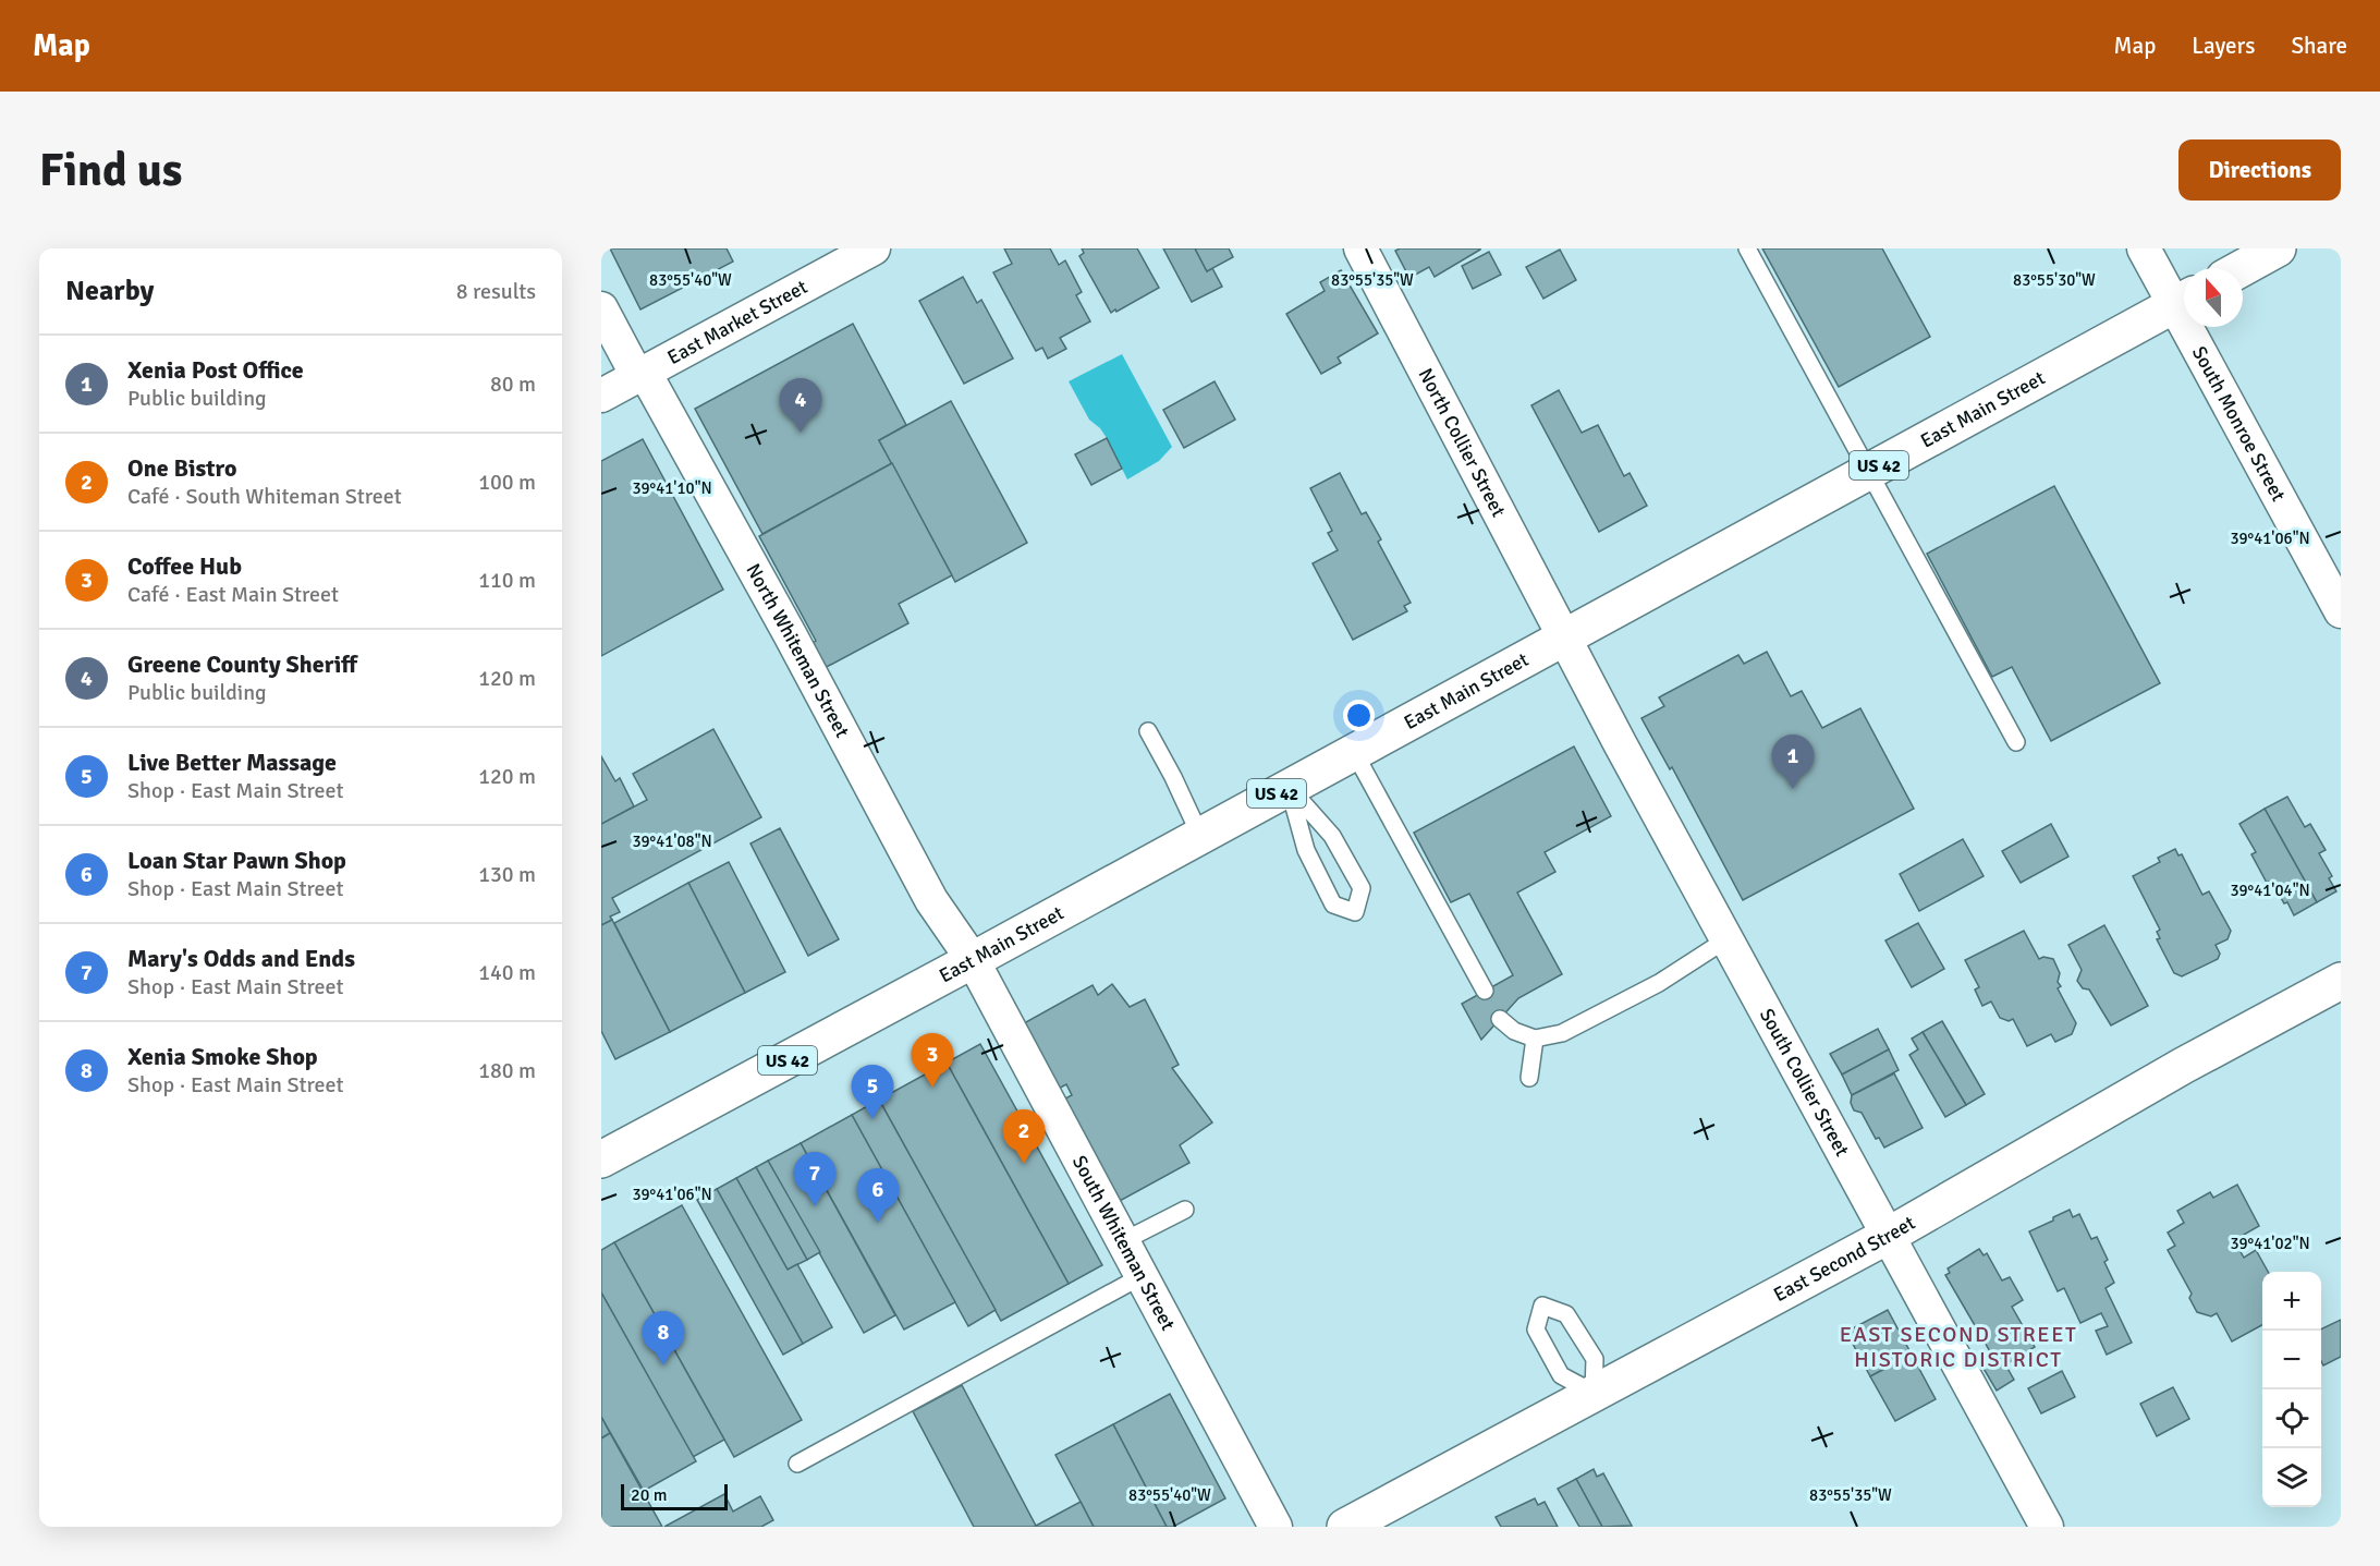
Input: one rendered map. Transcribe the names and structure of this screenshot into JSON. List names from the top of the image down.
{
  "streets": {
    "main road": ["East Main Street", "US 42", "East Second Street"],
    "street": [
      "East Market Street",
      "South Monroe Street",
      "North Collier Street",
      "North Whiteman Street",
      "South Collier Street",
      "South Whiteman Street"
    ]
  },
  "crossings": [
    ["East Market Street", "North Whiteman Street"],
    ["East Main Street", "South Monroe Street"],
    ["East Main Street", "North Collier Street"],
    ["East Main Street", "North Whiteman Street"],
    ["East Main Street", "South Collier Street"],
    ["East Main Street", "South Whiteman Street"],
    ["North Collier Street", "South Collier Street"],
    ["North Whiteman Street", "South Whiteman Street"],
    ["South Collier Street", "East Second Street"]
  ],
  "districts": ["EAST SECOND STREET HISTORIC DISTRICT"],
  "scale_bar": "20 m",
  "north": "top",
  "page": {
    "header": "Map",
    "nav": ["Map", "Layers", "Share"],
    "buttons": "Directions",
    "title": "Find us",
    "heading": ["Nearby", "8 results"],
    "list": [
      {
        "mark": "1",
        "name": "Xenia Post Office",
        "note": "Public building",
        "value": "80 m"
      },
      {
        "mark": "2",
        "name": "One Bistro",
        "note": "Café · South Whiteman Street",
        "value": "100 m"
      },
      {
        "mark": "3",
        "name": "Coffee Hub",
        "note": "Café · East Main Street",
        "value": "110 m"
      },
      {
        "mark": "4",
        "name": "Greene County Sheriff",
        "note": "Public building",
        "value": "120 m"
      },
      {
        "mark": "5",
        "name": "Live Better Massage",
        "note": "Shop · East Main Street",
        "value": "120 m"
      },
      {
        "mark": "6",
        "name": "Loan Star Pawn Shop",
        "note": "Shop · East Main Street",
        "value": "130 m"
      },
      {
        "mark": "7",
        "name": "Mary's Odds and Ends",
        "note": "Shop · East Main Street",
        "value": "140 m"
      },
      {
        "mark": "8",
        "name": "Xenia Smoke Shop",
        "note": "Shop · East Main Street",
        "value": "180 m"
      }
    ],
    "pins": [
      "4",
      "1",
      "3",
      "5",
      "2",
      "7",
      "6",
      "8"
    ],
    "map_buttons": ["+", "−"],
    "scale": "20 m"
  },
  "coordinates": [
    "83°55'40\"W",
    "83°55'35\"W",
    "83°55'30\"W",
    "39°41'10\"N",
    "39°41'06\"N",
    "39°41'08\"N",
    "39°41'04\"N",
    "39°41'02\"N"
  ]
}
